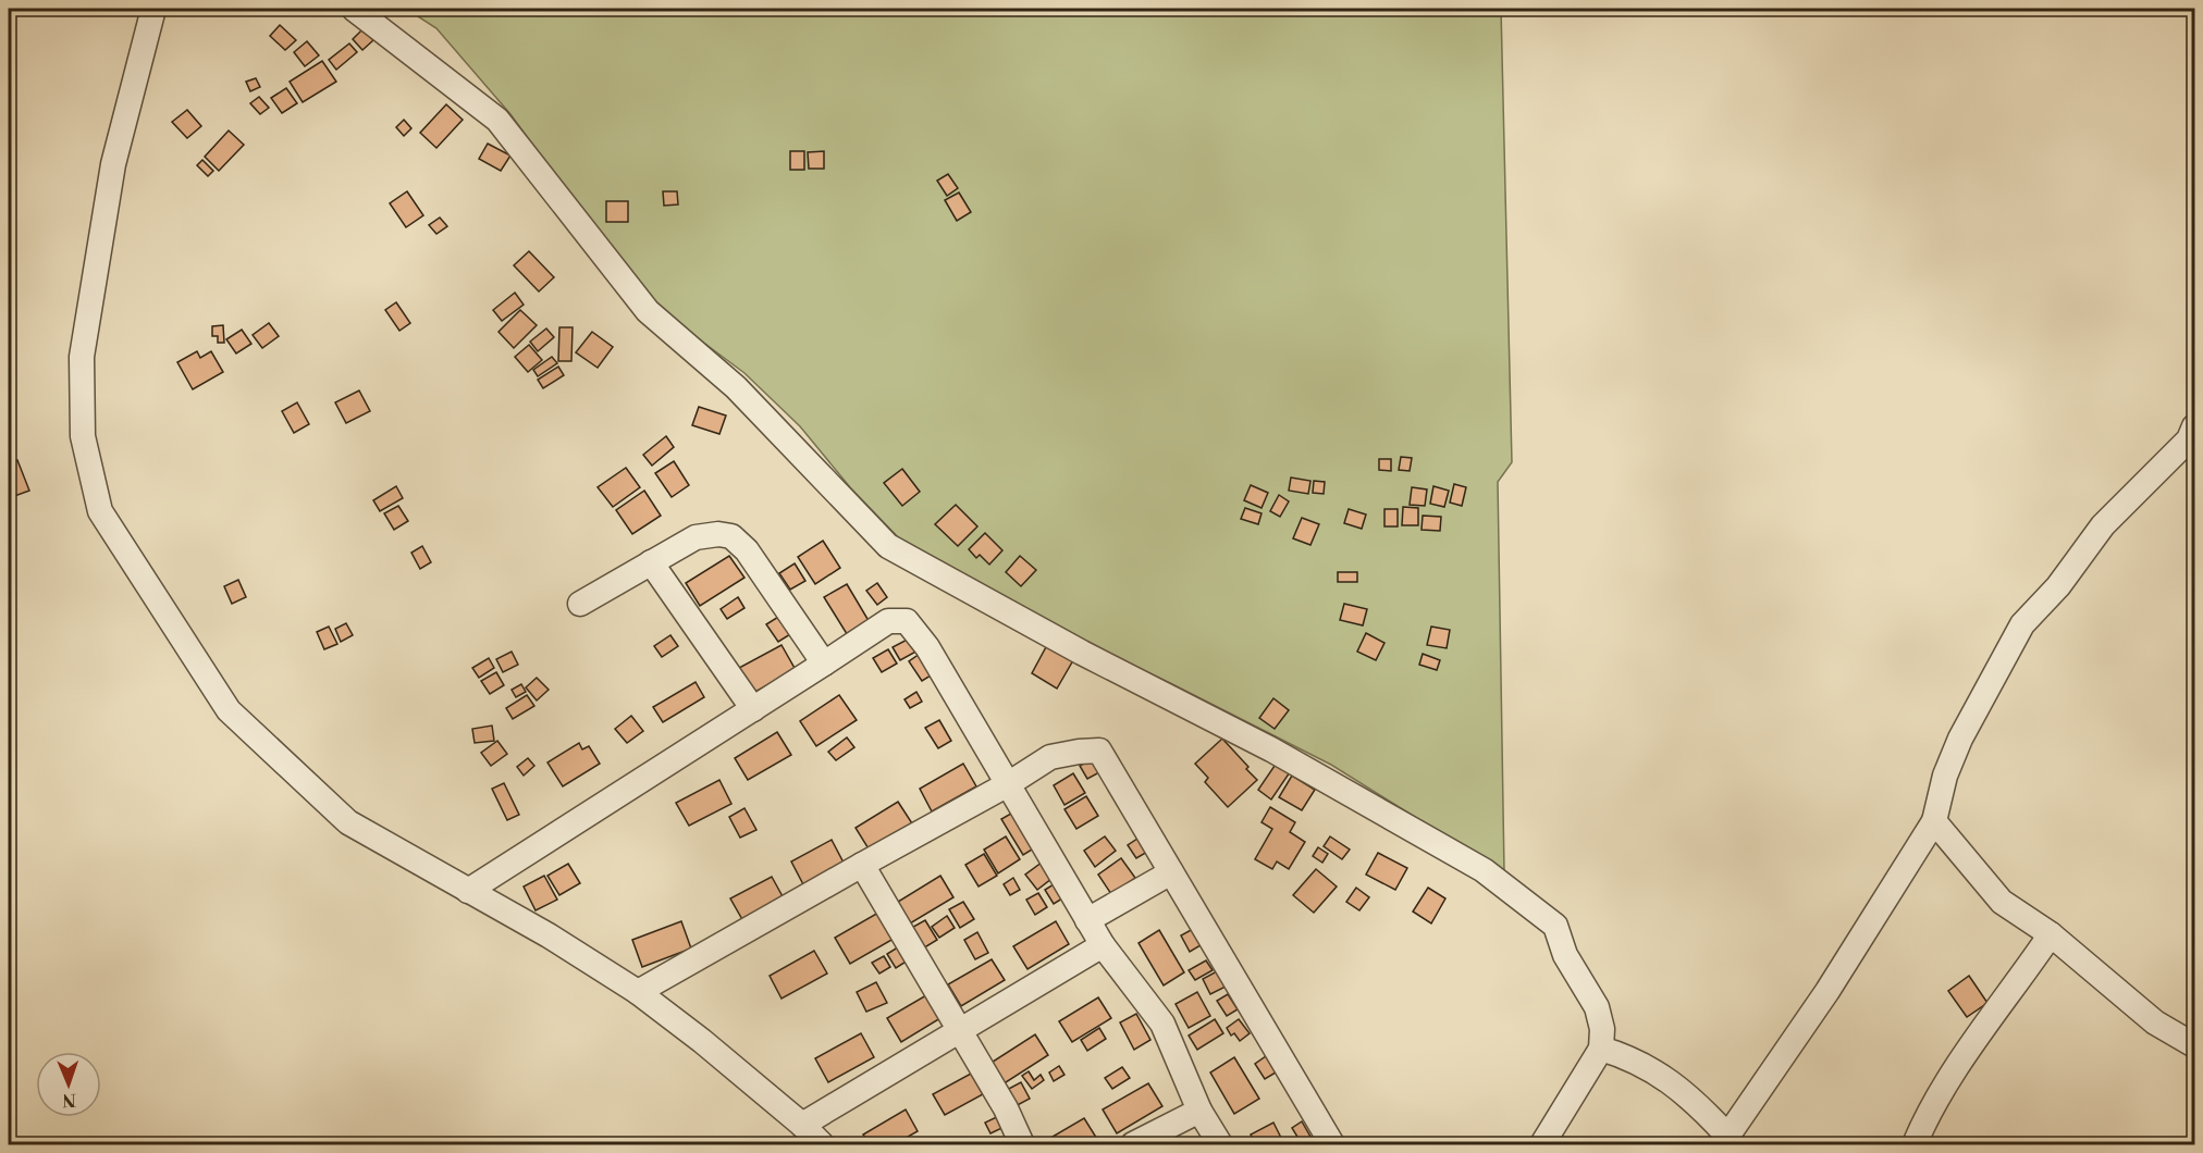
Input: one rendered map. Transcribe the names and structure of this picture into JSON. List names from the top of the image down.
{
  "north": "bottom"
}
